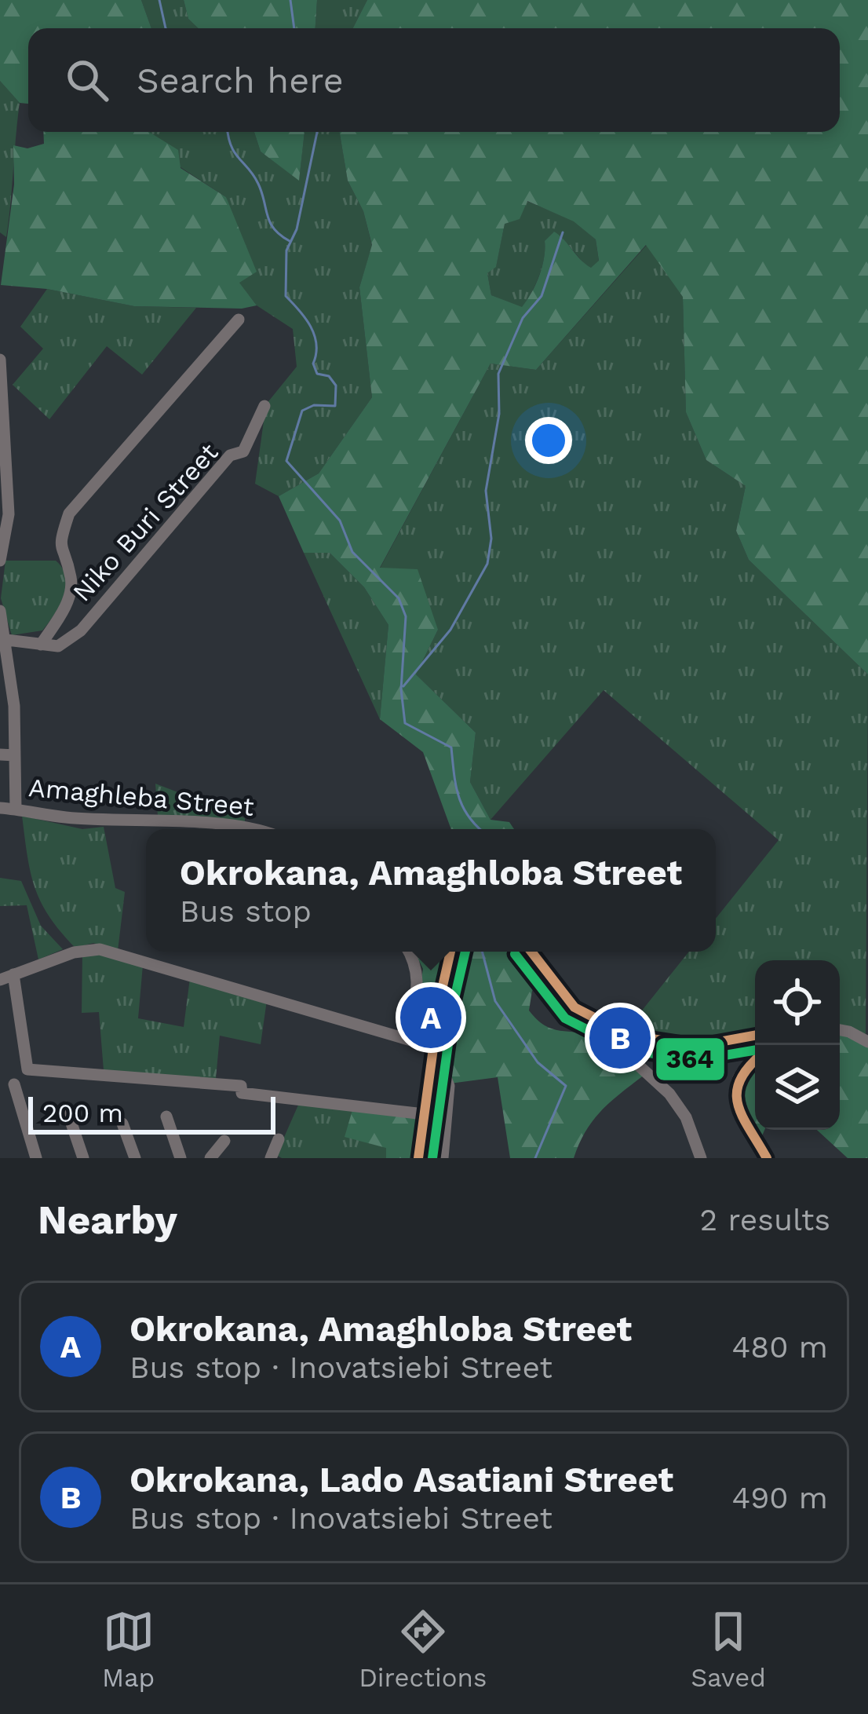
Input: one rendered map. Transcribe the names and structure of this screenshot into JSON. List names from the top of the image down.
{
  "streets": {
    "street": ["Niko Buri Street", "Amaghleba Street"]
  },
  "lines": ["transit line 364"],
  "scale_bar": "200 m",
  "page": {
    "search": "Search here",
    "popup": ["Okrokana, Amaghloba Street", "Bus stop"],
    "pins": ["A", "B"],
    "scale": "200 m",
    "heading": ["Nearby", "2 results"],
    "list": [
      {
        "mark": "A",
        "name": "Okrokana, Amaghloba Street",
        "note": "Bus stop · Inovatsiebi Street",
        "value": "480 m"
      },
      {
        "mark": "B",
        "name": "Okrokana, Lado Asatiani Street",
        "note": "Bus stop · Inovatsiebi Street",
        "value": "490 m"
      }
    ],
    "nav": ["Map", "Directions", "Saved"]
  }
}
